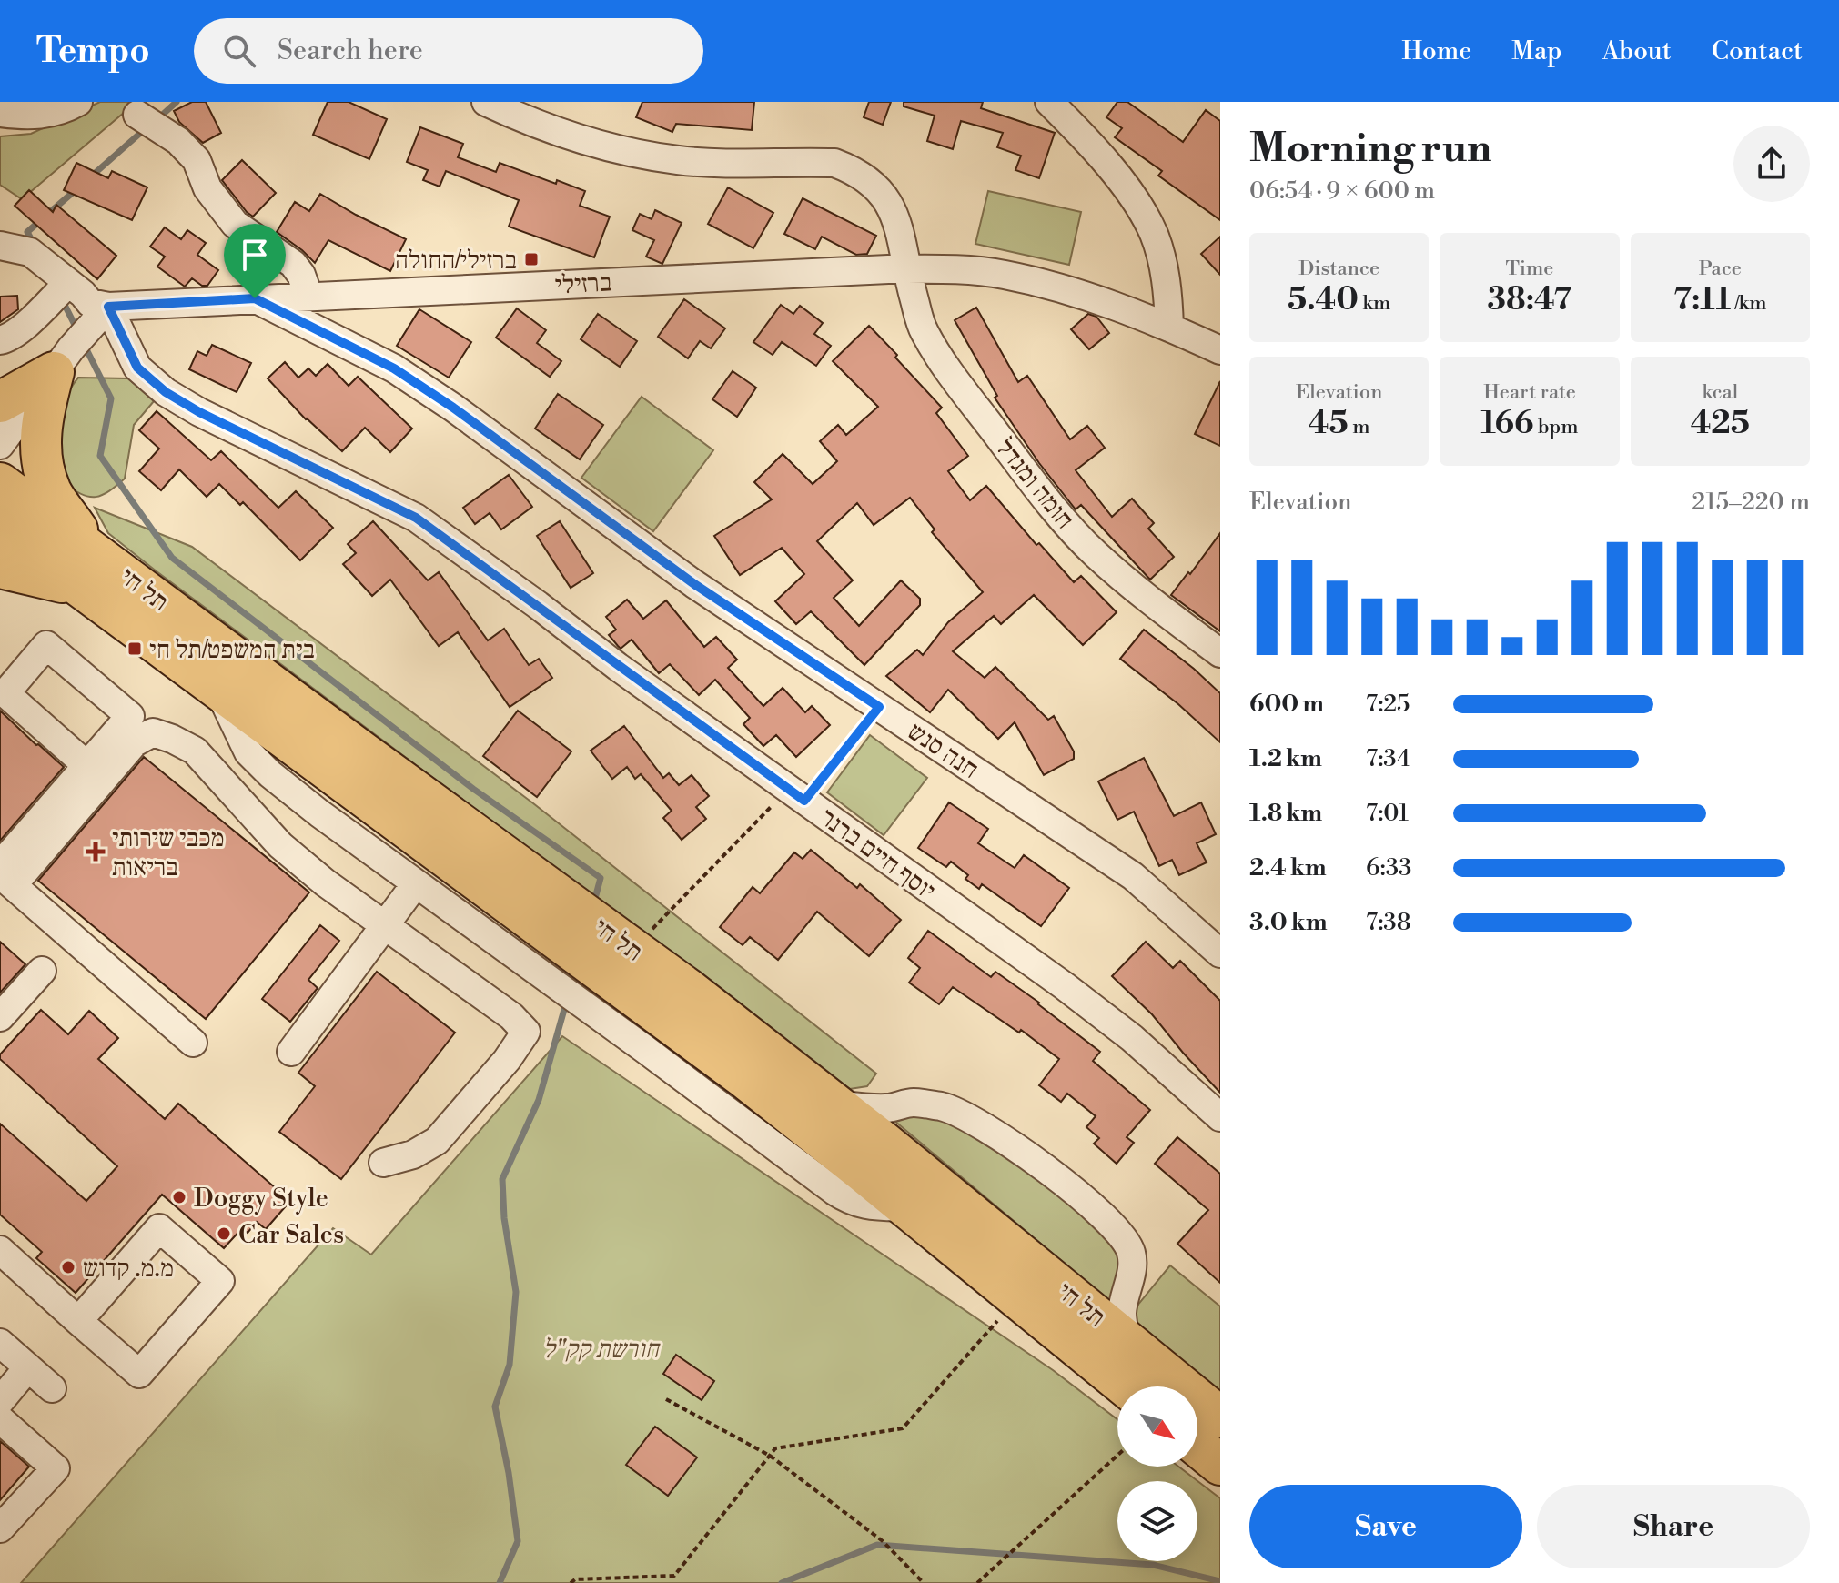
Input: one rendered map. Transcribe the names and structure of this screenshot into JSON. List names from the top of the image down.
{
  "streets": {
    "highway": ["תל חי"],
    "street": [
      "ברזילי",
      "חומה ומגדל",
      "חנה סנש",
      "יוסף חיים ברנר"
    ]
  },
  "crossings": [
    ["ברזילי", "חומה ומגדל"],
    ["ברזילי", "חנה סנש"],
    ["ברזילי", "יוסף חיים ברנר"]
  ],
  "parks": ["חורשת קק\"ל"],
  "places": {
    "transit": ["ברזילי/החולה", "בית המשפט/תל חי"],
    "health": ["מכבי שירותי בריאות"],
    "other": ["Doggy Style", "Car Sales", "מ.מ. קדוש"]
  },
  "north": "bottom right",
  "page": {
    "header": "Tempo",
    "search": "Search here",
    "nav": [
      "Home",
      "Map",
      "About",
      "Contact"
    ],
    "heading": ["Morning run", "06:54 · 9 × 600 m"],
    "stats": [
      ["Distance", "5.40 km"],
      ["Time", "38:47"],
      ["Pace", "7:11 /km"],
      ["Elevation", "45 m"],
      ["Heart rate", "166 bpm"],
      ["kcal", "425"]
    ],
    "chart": ["Elevation", "215–220 m"],
    "list": [
      {
        "name": "600 m",
        "note": "7:25"
      },
      {
        "name": "1.2 km",
        "note": "7:34"
      },
      {
        "name": "1.8 km",
        "note": "7:01"
      },
      {
        "name": "2.4 km",
        "note": "6:33"
      },
      {
        "name": "3.0 km",
        "note": "7:38"
      }
    ],
    "buttons": ["Save", "Share"]
  }
}
